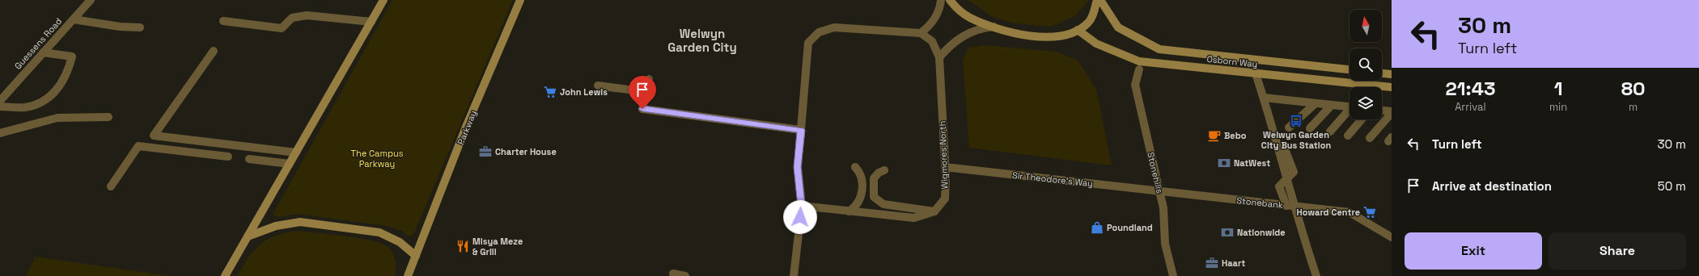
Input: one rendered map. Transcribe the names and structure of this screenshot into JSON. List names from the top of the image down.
{
  "streets": {
    "street": [
      "Guessens Road",
      "Osborn Way",
      "Parkway",
      "Wigmores North",
      "Stonehills",
      "Sir Theodore's Way",
      "Stonebank"
    ]
  },
  "crossings": [
    ["Wigmores North", "Sir Theodore's Way"],
    ["Stonehills", "Sir Theodore's Way"],
    ["Stonehills", "Stonebank"],
    ["Sir Theodore's Way", "Stonebank"]
  ],
  "districts": ["Welwyn Garden City"],
  "parks": ["The Campus Parkway"],
  "places": {
    "supermarket": ["John Lewis", "Howard Centre"],
    "bus stop": ["Welwyn Garden City Bus Station"],
    "cafe": ["Bebo"],
    "office": ["Charter House", "Haart"],
    "bank": ["NatWest", "Nationwide"],
    "shop": ["Poundland"],
    "restaurant": ["Misya Meze & Grill"]
  },
  "north": "top",
  "page": {
    "turn": ["30 m", "Turn left"],
    "eta": [
      "21:43",
      "Arrival",
      "1",
      "min",
      "80",
      "m"
    ],
    "list": [
      {
        "name": "Turn left",
        "value": "30 m"
      },
      {
        "name": "Arrive at destination",
        "value": "50 m"
      }
    ],
    "buttons": ["Exit", "Share"]
  }
}
